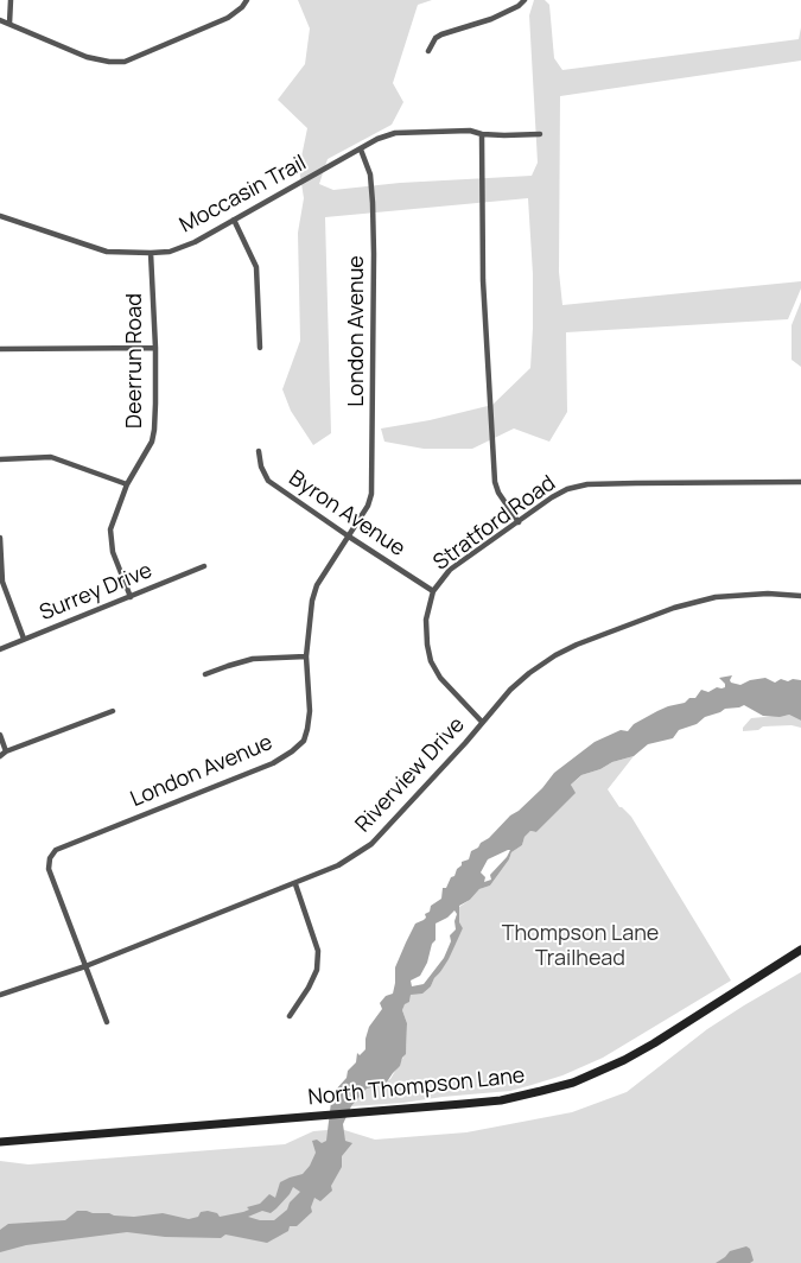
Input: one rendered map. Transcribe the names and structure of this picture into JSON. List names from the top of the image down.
{
  "streets": {
    "main road": ["North Thompson Lane"],
    "street": [
      "Moccasin Trail",
      "London Avenue",
      "Deerrun Road",
      "Byron Avenue",
      "Stratford Road",
      "Surrey Drive",
      "Riverview Drive"
    ]
  },
  "crossings": [
    ["Moccasin Trail", "London Avenue"],
    ["Moccasin Trail", "Deerrun Road"],
    ["London Avenue", "Byron Avenue"],
    ["London Avenue", "Riverview Drive"],
    ["Deerrun Road", "Surrey Drive"],
    ["Byron Avenue", "Stratford Road"],
    ["Stratford Road", "Riverview Drive"]
  ],
  "parks": ["Thompson Lane Trailhead"]
}
